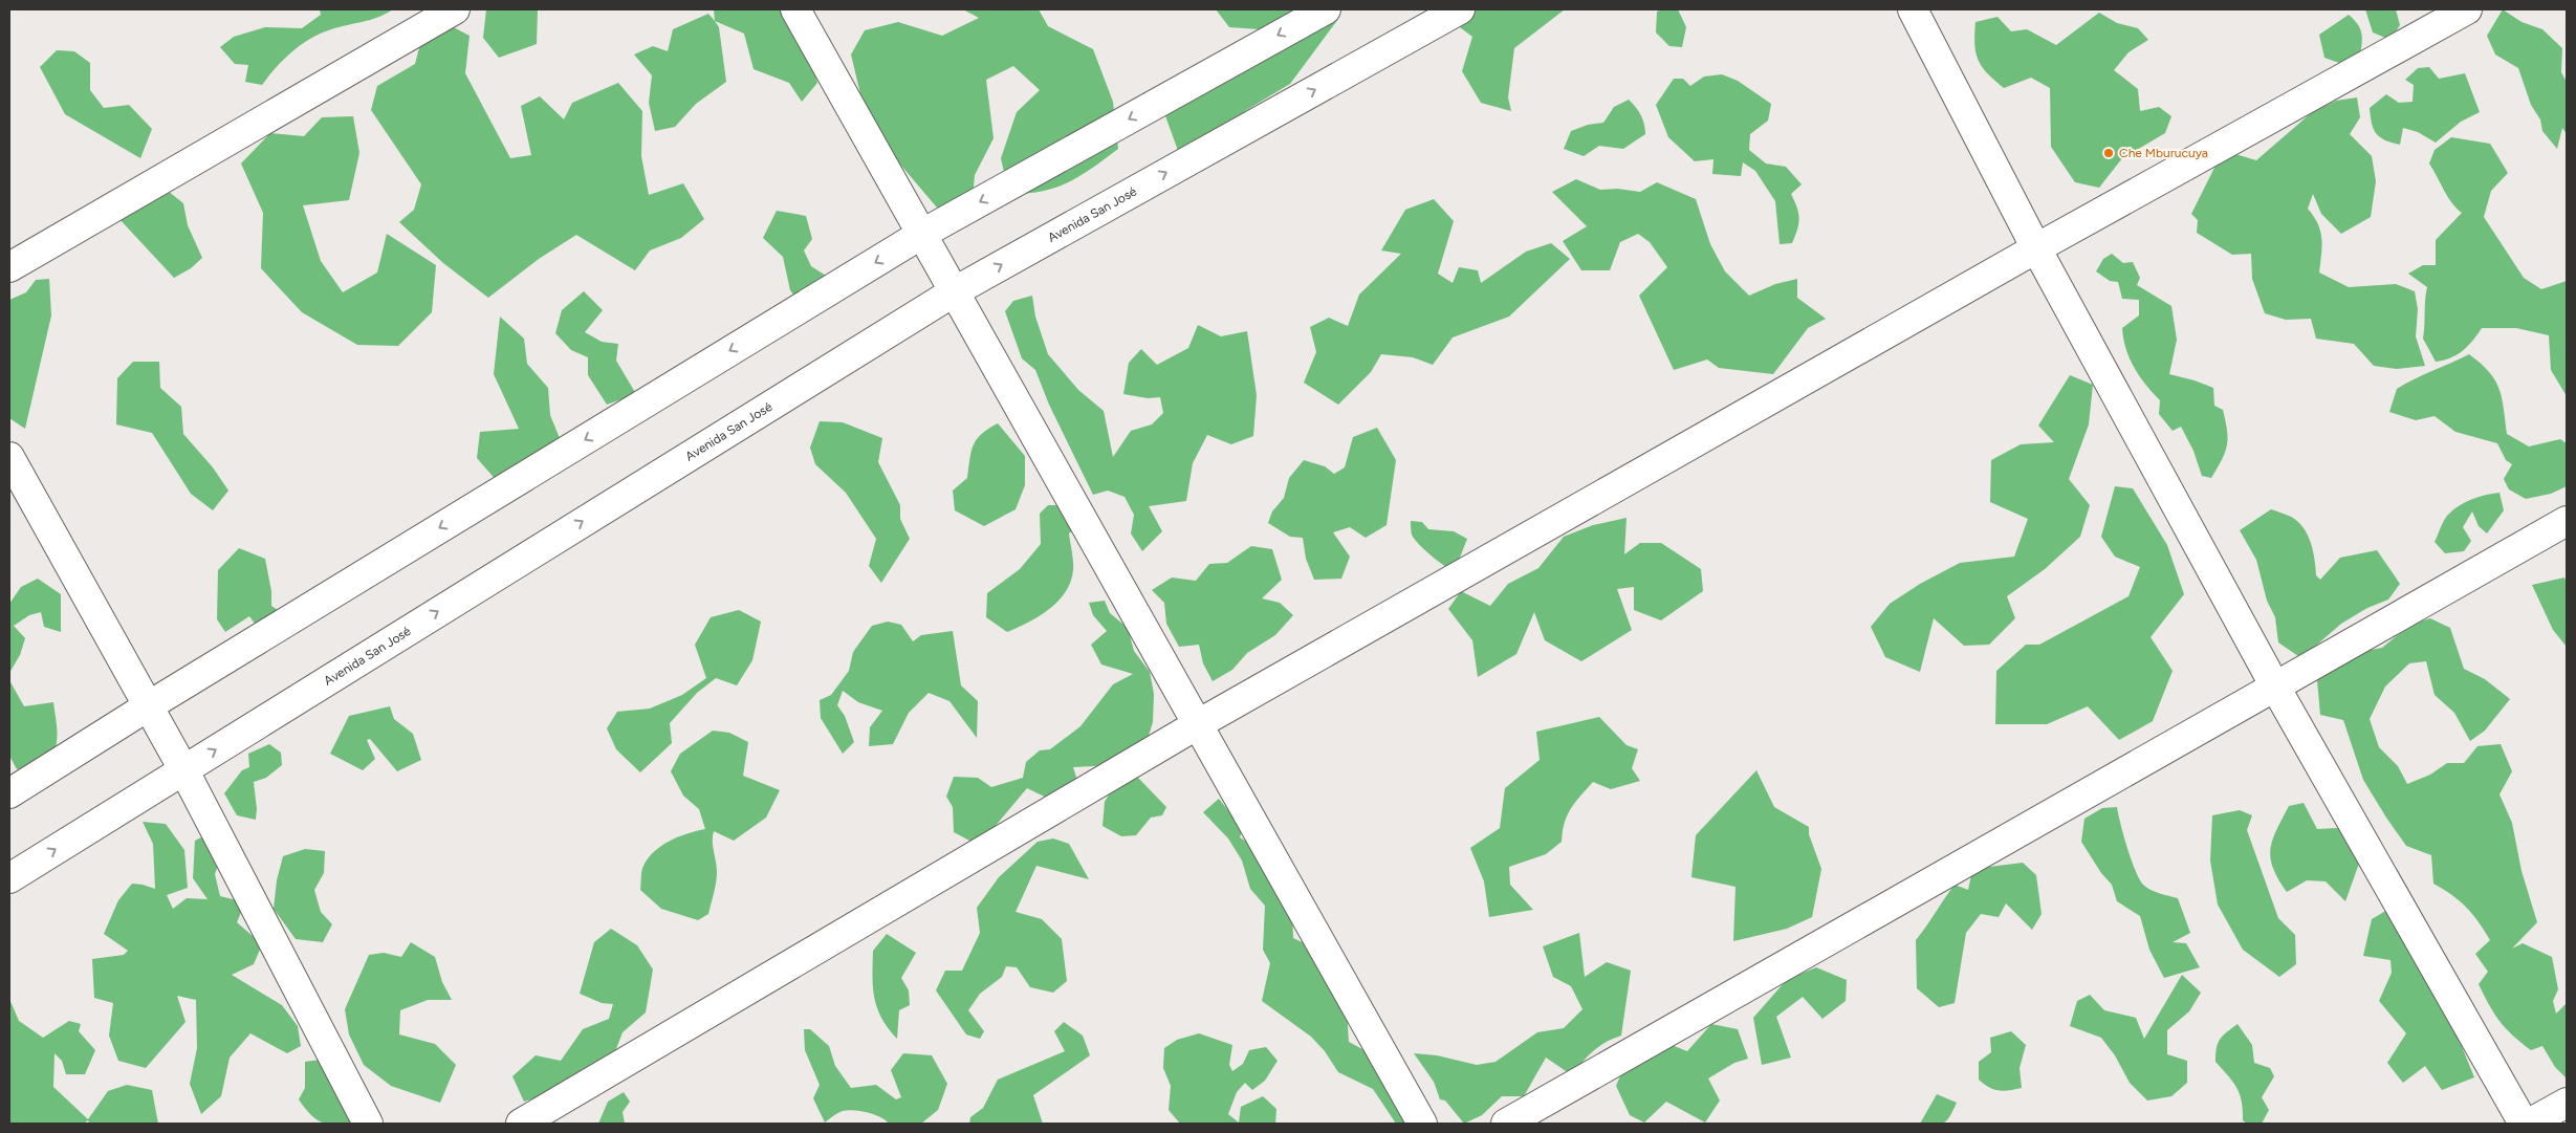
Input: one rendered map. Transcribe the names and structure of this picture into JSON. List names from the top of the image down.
{
  "streets": {
    "street": ["Avenida San José"]
  },
  "places": ["Che Mburucuya"]
}
